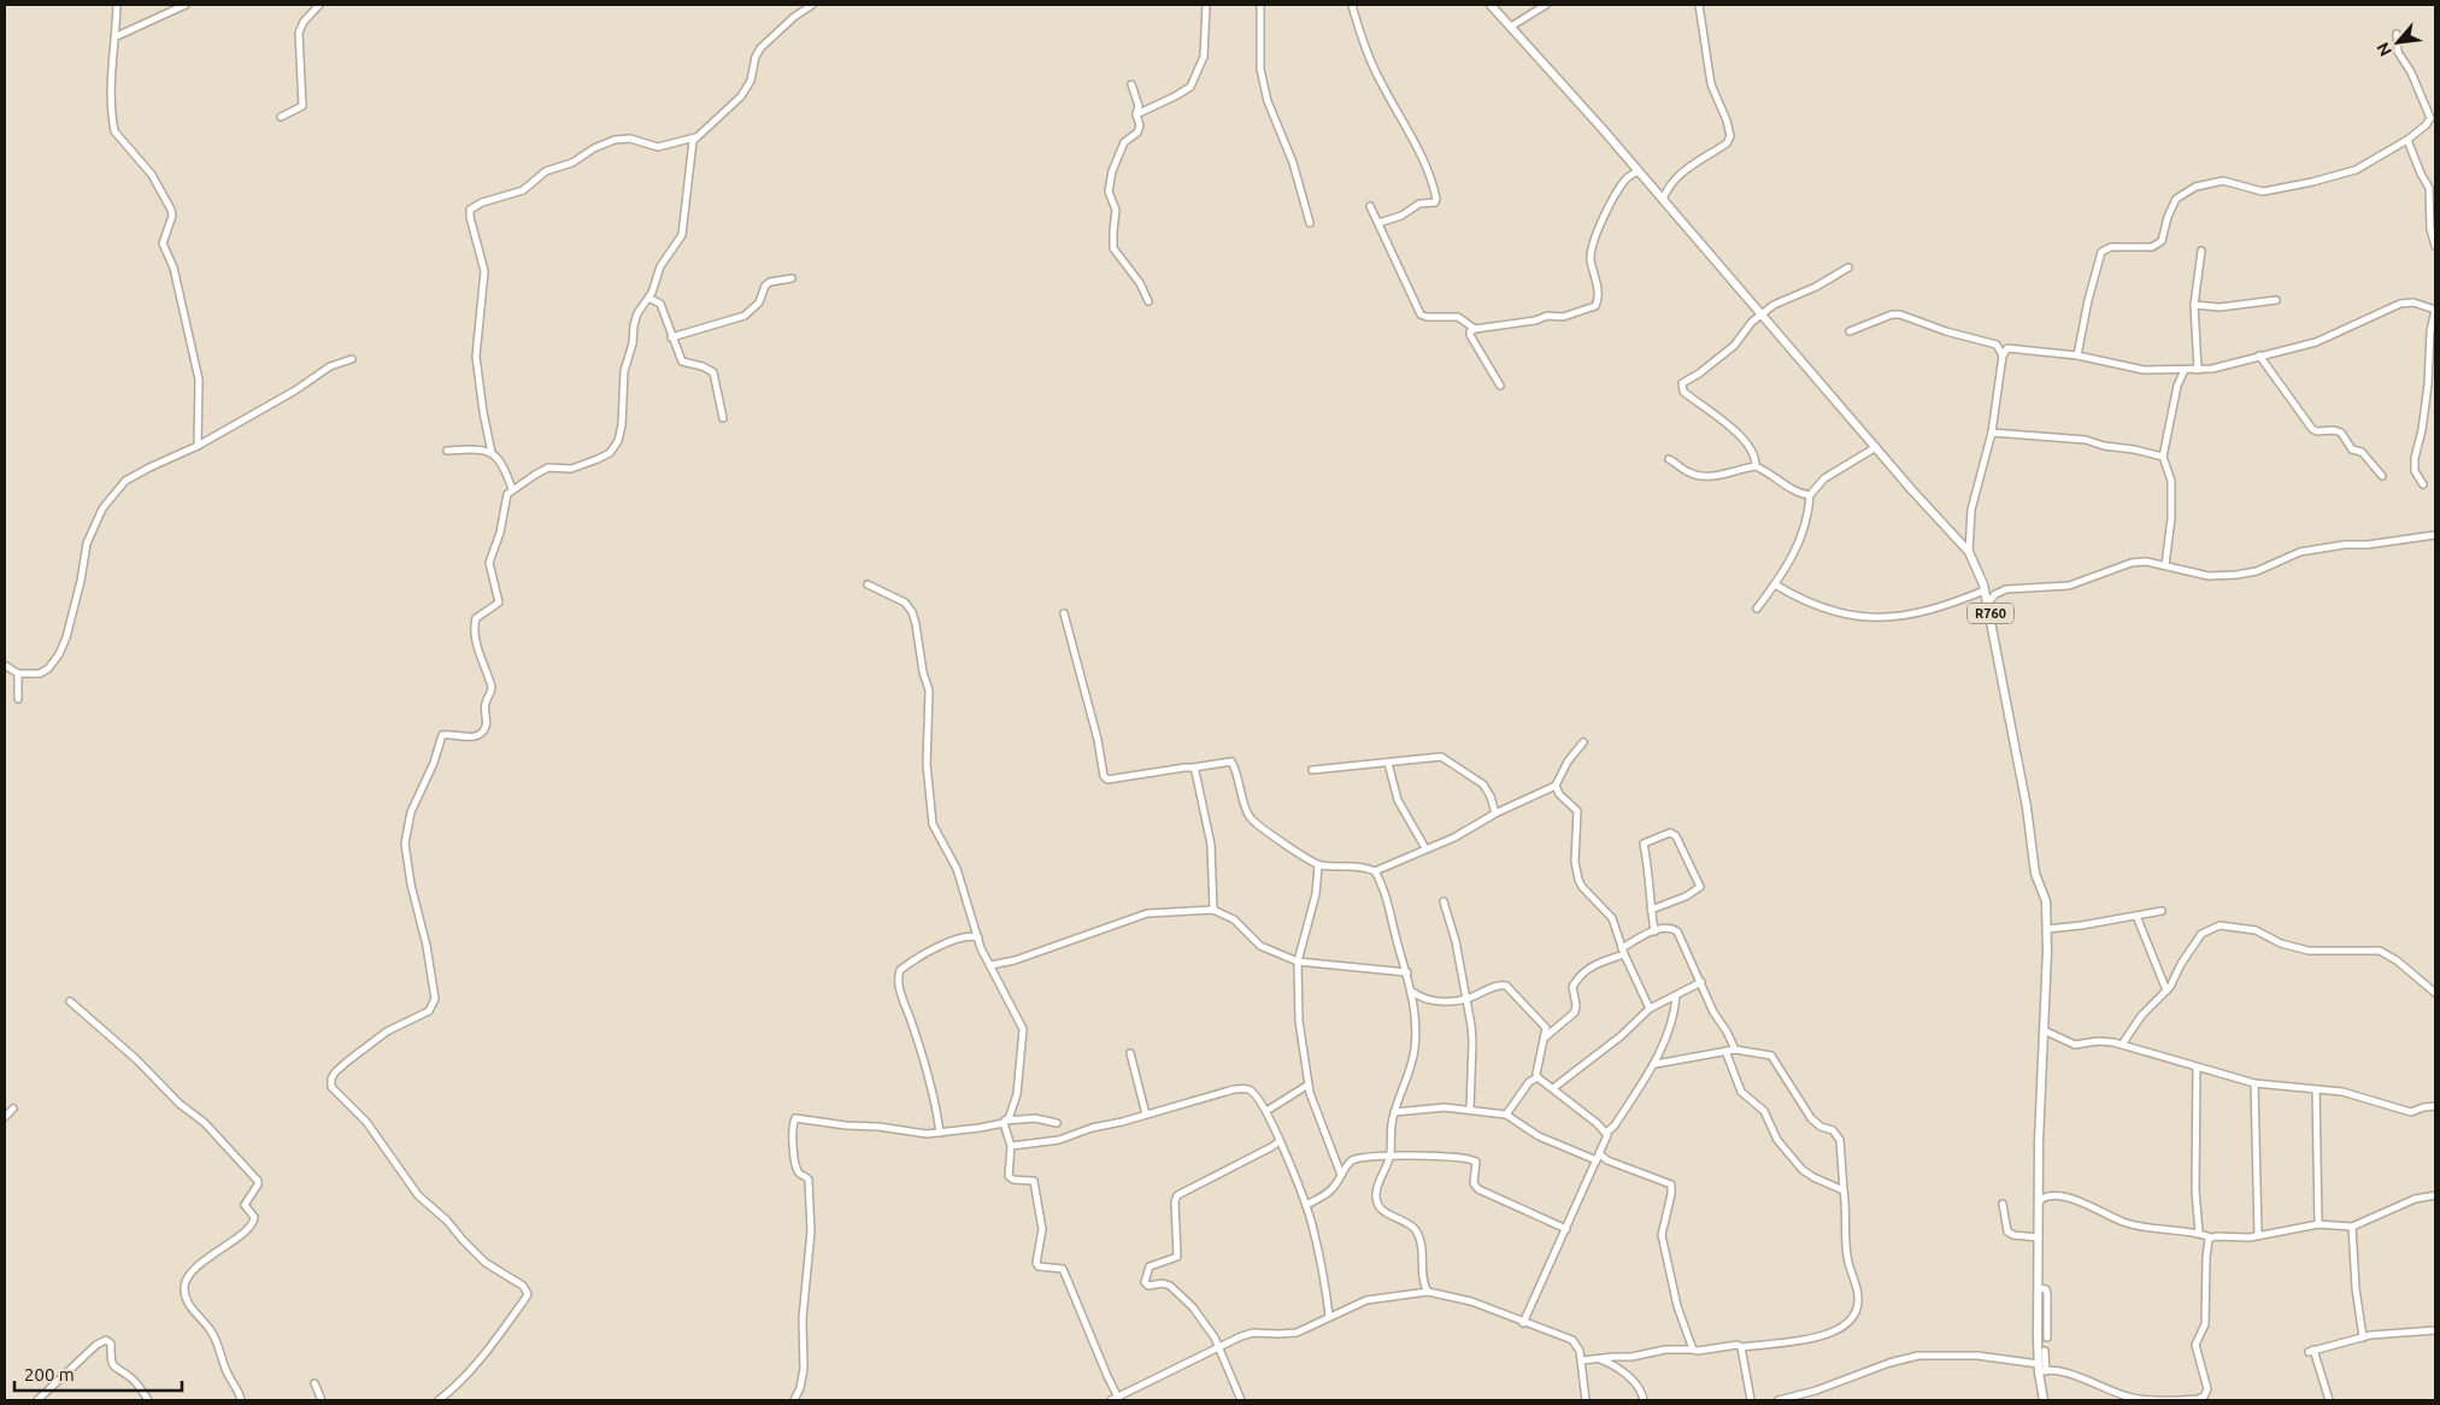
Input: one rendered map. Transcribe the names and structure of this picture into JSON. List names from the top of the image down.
{
  "streets": {
    "main road": ["R760"]
  },
  "scale_bar": "200 m",
  "north": "bottom left"
}
